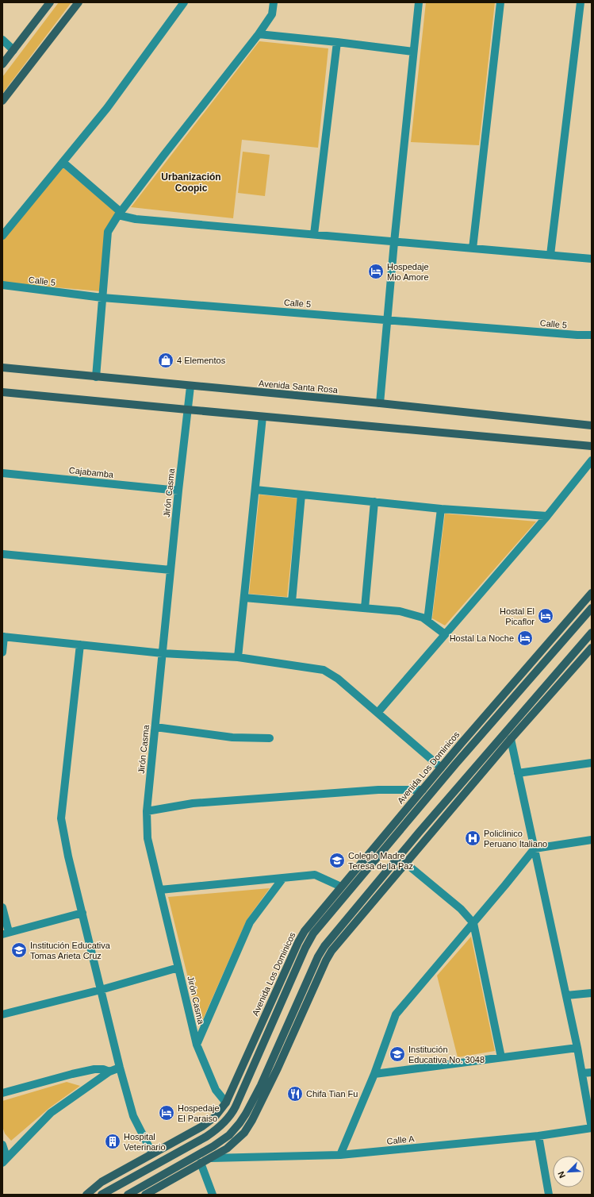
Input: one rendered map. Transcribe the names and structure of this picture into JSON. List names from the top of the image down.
{
  "streets": {
    "main road": ["Avenida Santa Rosa", "Avenida Los Dominicos"],
    "street": [
      "Calle 5",
      "Cajabamba",
      "Jirón Casma",
      "Calle A"
    ]
  },
  "crossings": [
    ["Avenida Santa Rosa", "Jirón Casma"],
    ["Cajabamba", "Jirón Casma"],
    ["Jirón Casma", "Avenida Los Dominicos"]
  ],
  "districts": ["Urbanización Coopic"],
  "places": {
    "hotel": [
      "Hospedaje Mio Amore",
      "Hostal El Picaflor",
      "Hostal La Noche",
      "Hospedaje El Paraiso"
    ],
    "shop": ["4 Elementos"],
    "hospital": ["Policlinico Peruano Italiano"],
    "school or university": ["Colegio Madre Teresa de la Paz", "Institución Educativa Tomas Arieta Cruz", "Institución Educativa No. 3048"],
    "restaurant": ["Chifa Tian Fu"],
    "building": ["Hospital Veterinario"]
  },
  "north": "bottom left"
}
